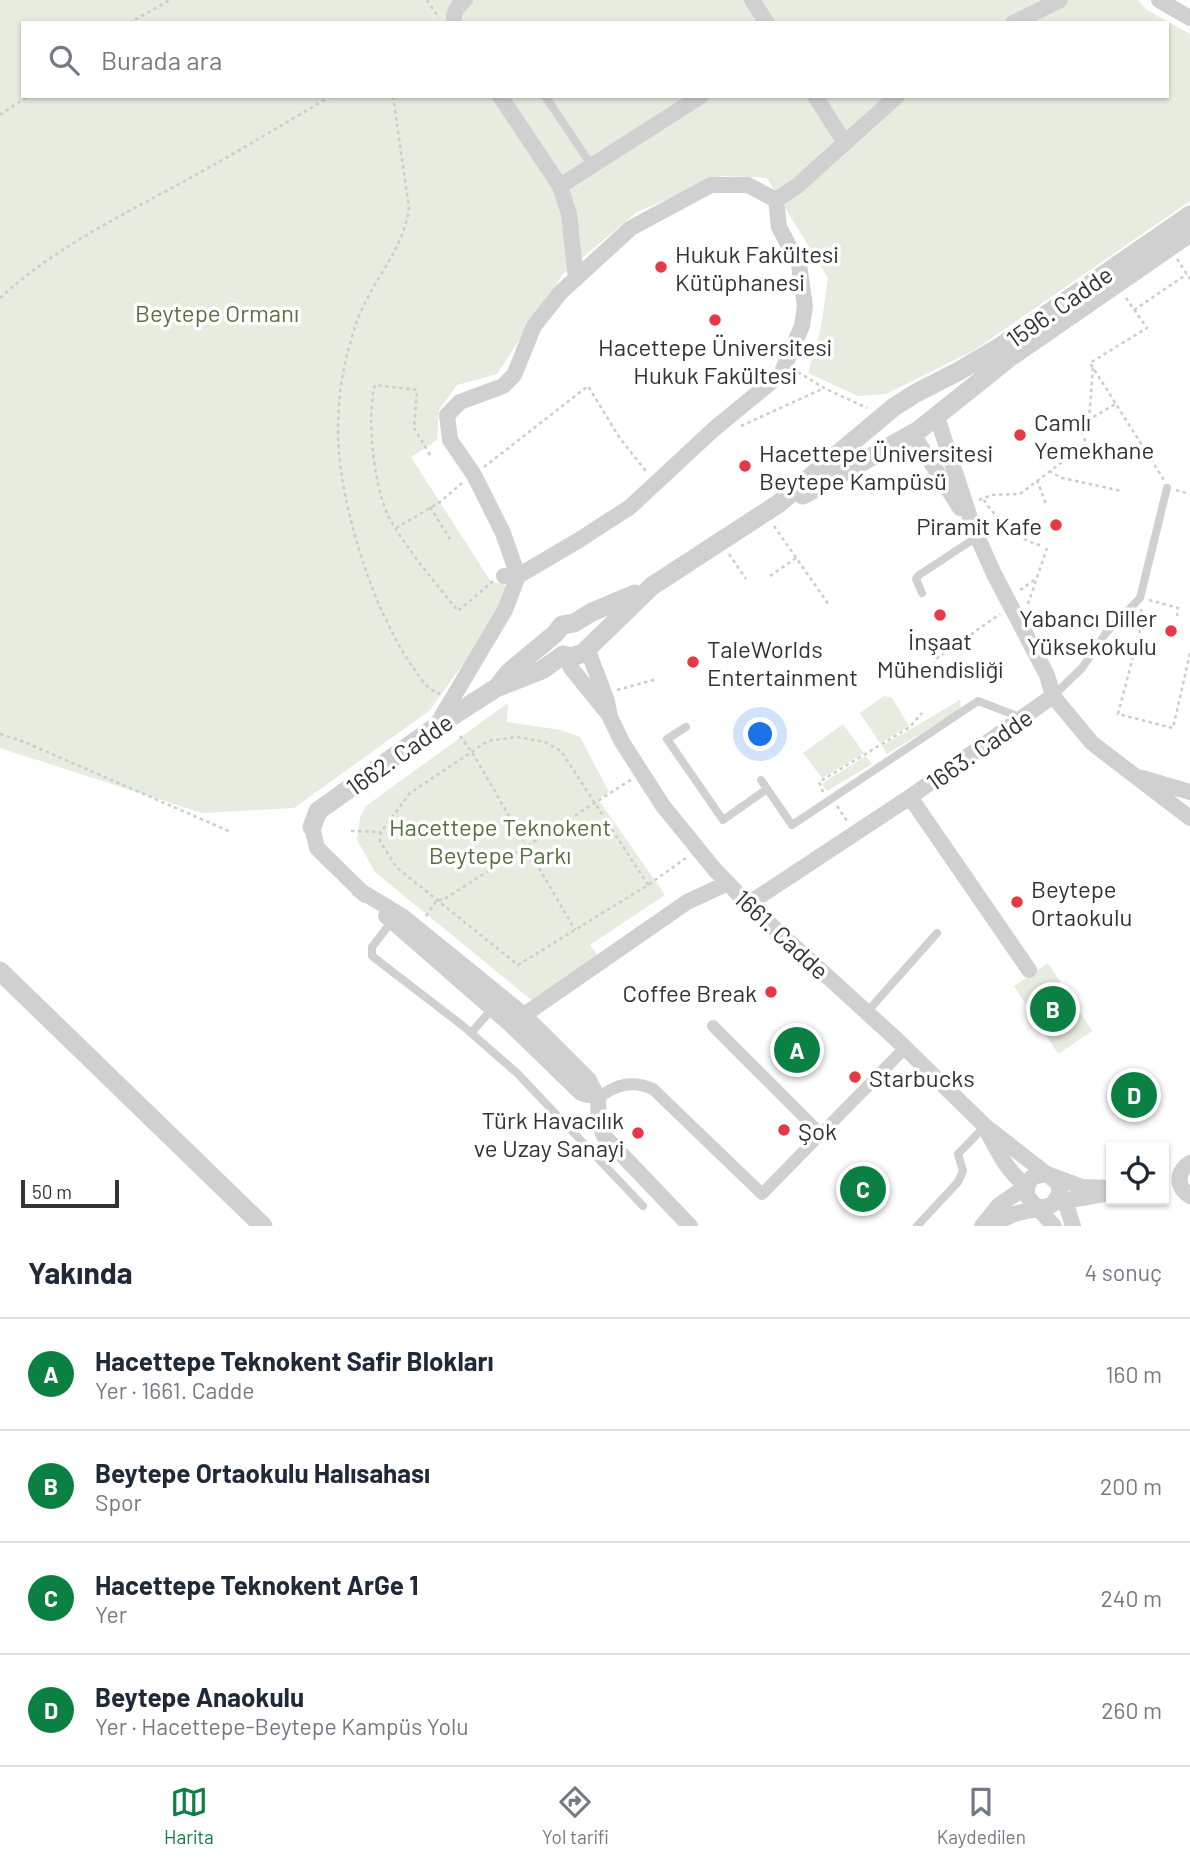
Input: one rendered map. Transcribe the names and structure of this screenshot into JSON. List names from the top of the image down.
{
  "streets": {
    "street": [
      "1596. Cadde",
      "1663. Cadde",
      "1662. Cadde",
      "1661. Cadde"
    ]
  },
  "crossings": [
    ["1596. Cadde", "1663. Cadde"],
    ["1596. Cadde", "1662. Cadde"],
    ["1663. Cadde", "1662. Cadde"],
    ["1663. Cadde", "1661. Cadde"],
    ["1662. Cadde", "1661. Cadde"]
  ],
  "parks": ["Beytepe Ormanı", "Hacettepe Teknokent Beytepe Parkı"],
  "places": [
    "Hukuk Fakültesi Kütüphanesi",
    "Hacettepe Üniversitesi Hukuk Fakültesi",
    "Camlı Yemekhane",
    "Hacettepe Üniversitesi Beytepe Kampüsü",
    "Piramit Kafe",
    "İnşaat Mühendisliği",
    "Yabancı Diller Yüksekokulu",
    "TaleWorlds Entertainment",
    "Beytepe Ortaokulu",
    "Coffee Break",
    "Starbucks",
    "Şok",
    "Türk Havacılık ve Uzay Sanayi"
  ],
  "scale_bar": "50 m",
  "page": {
    "search": "Burada ara",
    "pins": [
      "B",
      "A",
      "D",
      "C"
    ],
    "scale": "50 m",
    "heading": ["Yakında", "4 sonuç"],
    "list": [
      {
        "mark": "A",
        "name": "Hacettepe Teknokent Safir Blokları",
        "note": "Yer · 1661. Cadde",
        "value": "160 m"
      },
      {
        "mark": "B",
        "name": "Beytepe Ortaokulu Halısahası",
        "note": "Spor",
        "value": "200 m"
      },
      {
        "mark": "C",
        "name": "Hacettepe Teknokent ArGe 1",
        "note": "Yer",
        "value": "240 m"
      },
      {
        "mark": "D",
        "name": "Beytepe Anaokulu",
        "note": "Yer · Hacettepe-Beytepe Kampüs Yolu",
        "value": "260 m"
      }
    ],
    "nav": ["Harita", "Yol tarifi", "Kaydedilen"]
  }
}
